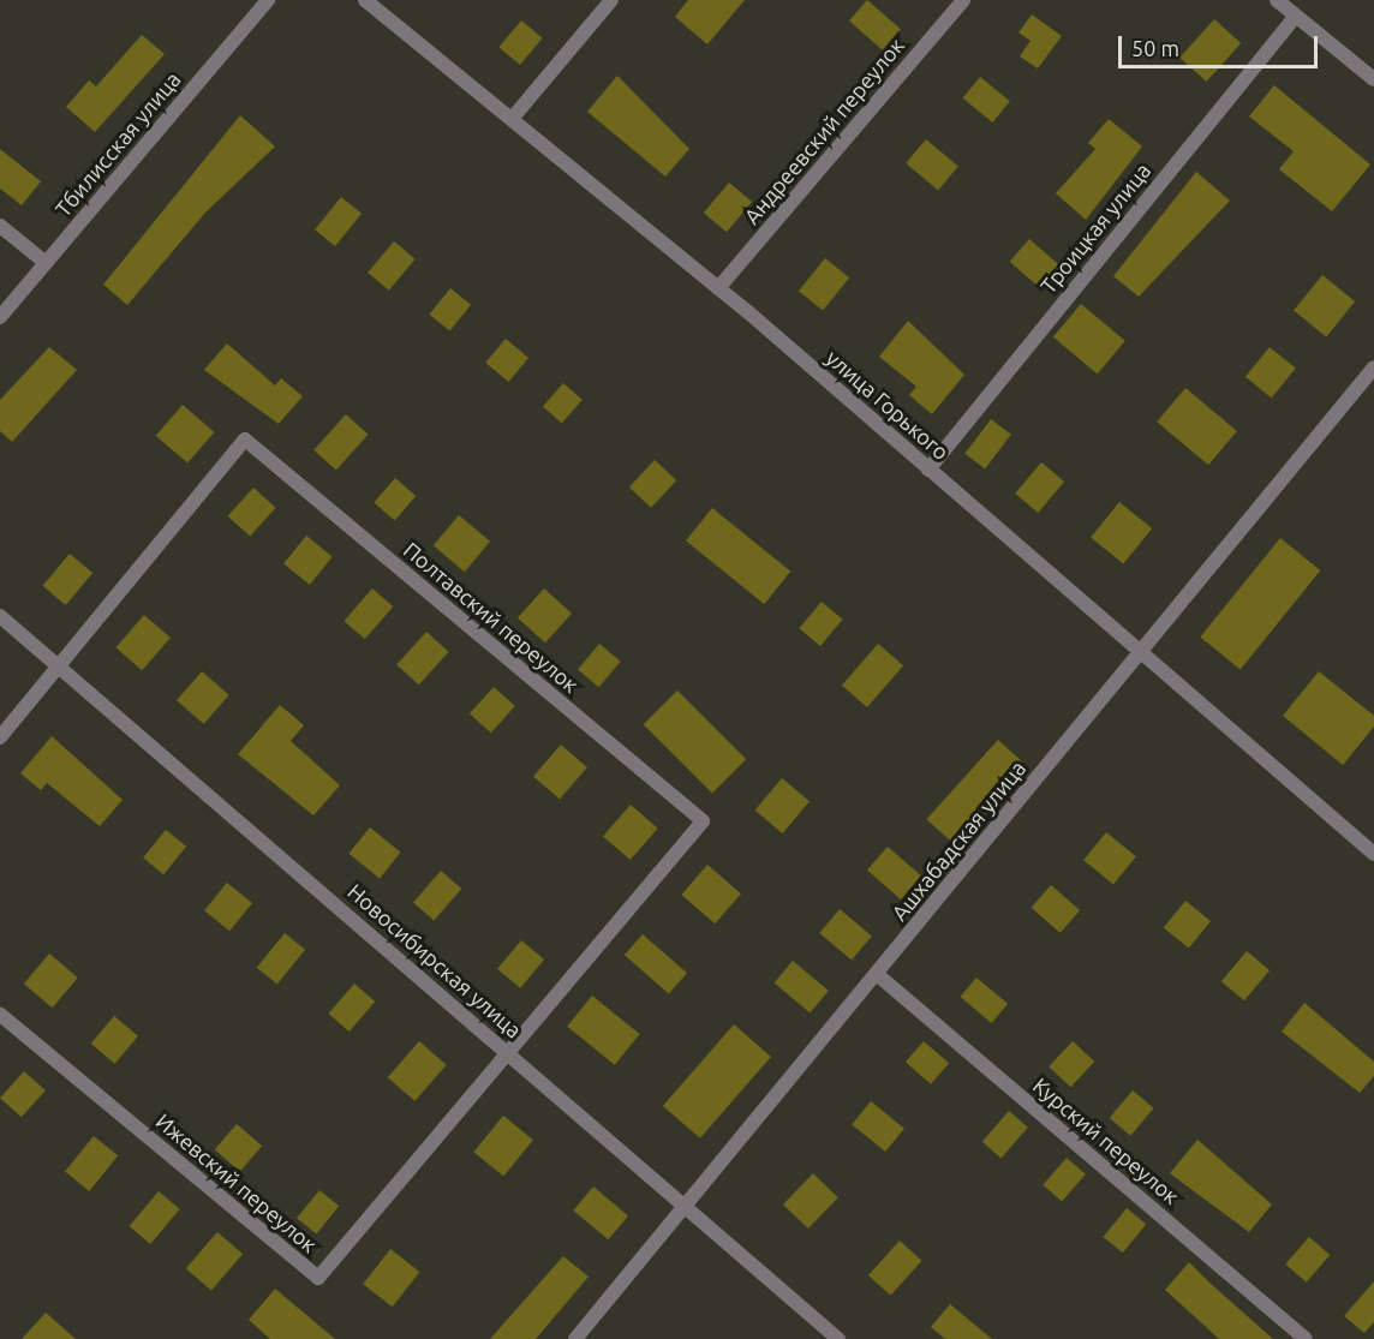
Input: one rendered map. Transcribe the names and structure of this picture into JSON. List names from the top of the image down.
{
  "streets": {
    "street": [
      "Андреевский переулок",
      "Тбилисская улица",
      "Троицкая улица",
      "улица Горького",
      "Полтавский переулок",
      "Ашхабадская улица",
      "Новосибирская улица",
      "Курский переулок",
      "Ижевский переулок"
    ]
  },
  "crossings": [
    ["Андреевский переулок", "улица Горького"],
    ["Троицкая улица", "улица Горького"],
    ["улица Горького", "Ашхабадская улица"],
    ["Полтавский переулок", "Новосибирская улица"],
    ["Полтавский переулок", "Ижевский переулок"],
    ["Ашхабадская улица", "Новосибирская улица"],
    ["Ашхабадская улица", "Курский переулок"],
    ["Новосибирская улица", "Ижевский переулок"]
  ],
  "scale_bar": "50 m"
}
